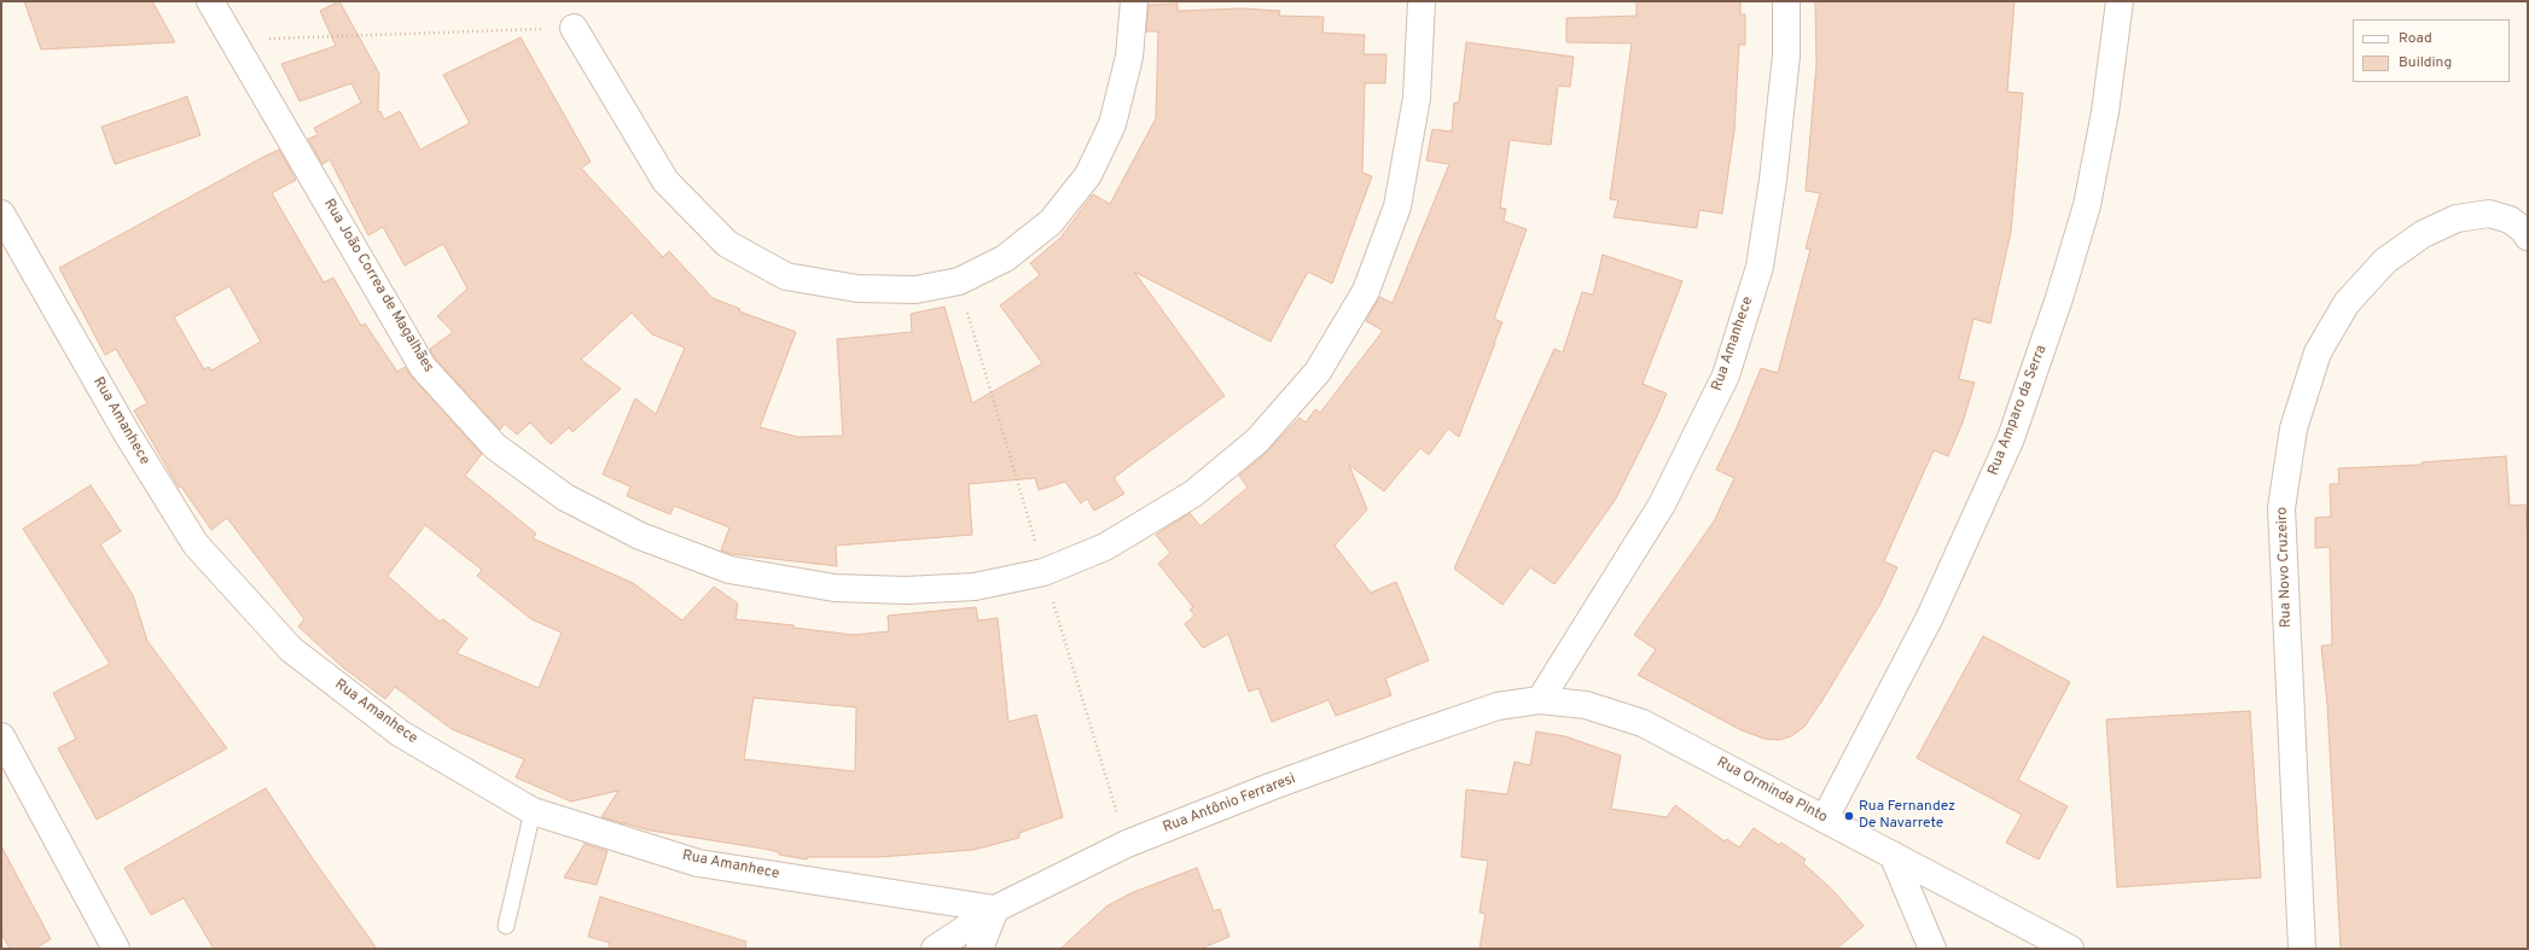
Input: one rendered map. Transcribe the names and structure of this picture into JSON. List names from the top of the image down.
{
  "streets": {
    "street": [
      "Rua João Correa de Magalhães",
      "Rua Amanhece",
      "Rua Amparo da Serra",
      "Rua Novo Cruzeiro",
      "Rua Orminda Pinto",
      "Rua Antônio Ferraresi"
    ]
  },
  "crossings": [
    ["Rua Amanhece", "Rua Orminda Pinto"],
    ["Rua Amanhece", "Rua Antônio Ferraresi"],
    ["Rua Amparo da Serra", "Rua Orminda Pinto"],
    ["Rua Orminda Pinto", "Rua Antônio Ferraresi"]
  ],
  "places": ["Rua Fernandez De Navarrete"],
  "legend": ["Road", "Building"]
}
